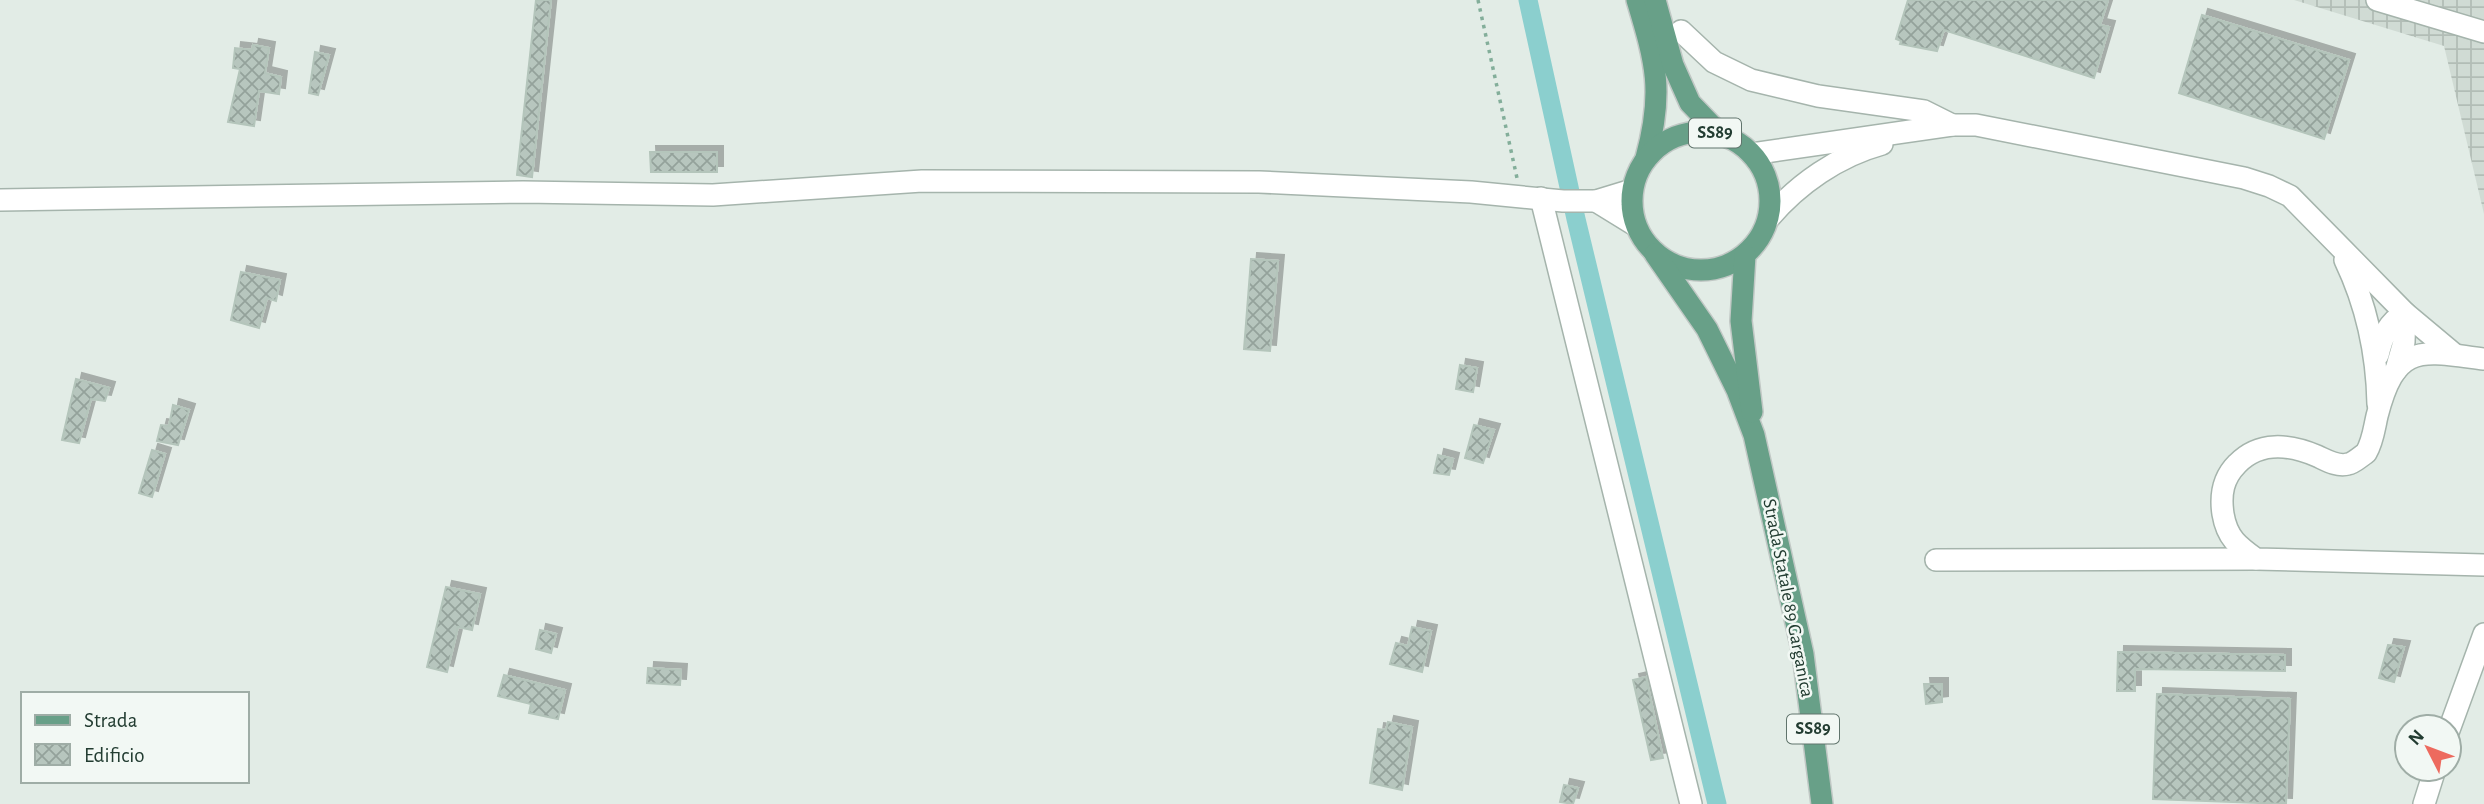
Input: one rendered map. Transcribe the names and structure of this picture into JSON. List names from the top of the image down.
{
  "streets": {
    "main road": ["SS89", "Strada Statale 89 Garganica"]
  },
  "crossings": [
    ["SS89", "Strada Statale 89 Garganica"]
  ],
  "legend": ["Strada", "Edificio"],
  "north": "top left"
}
